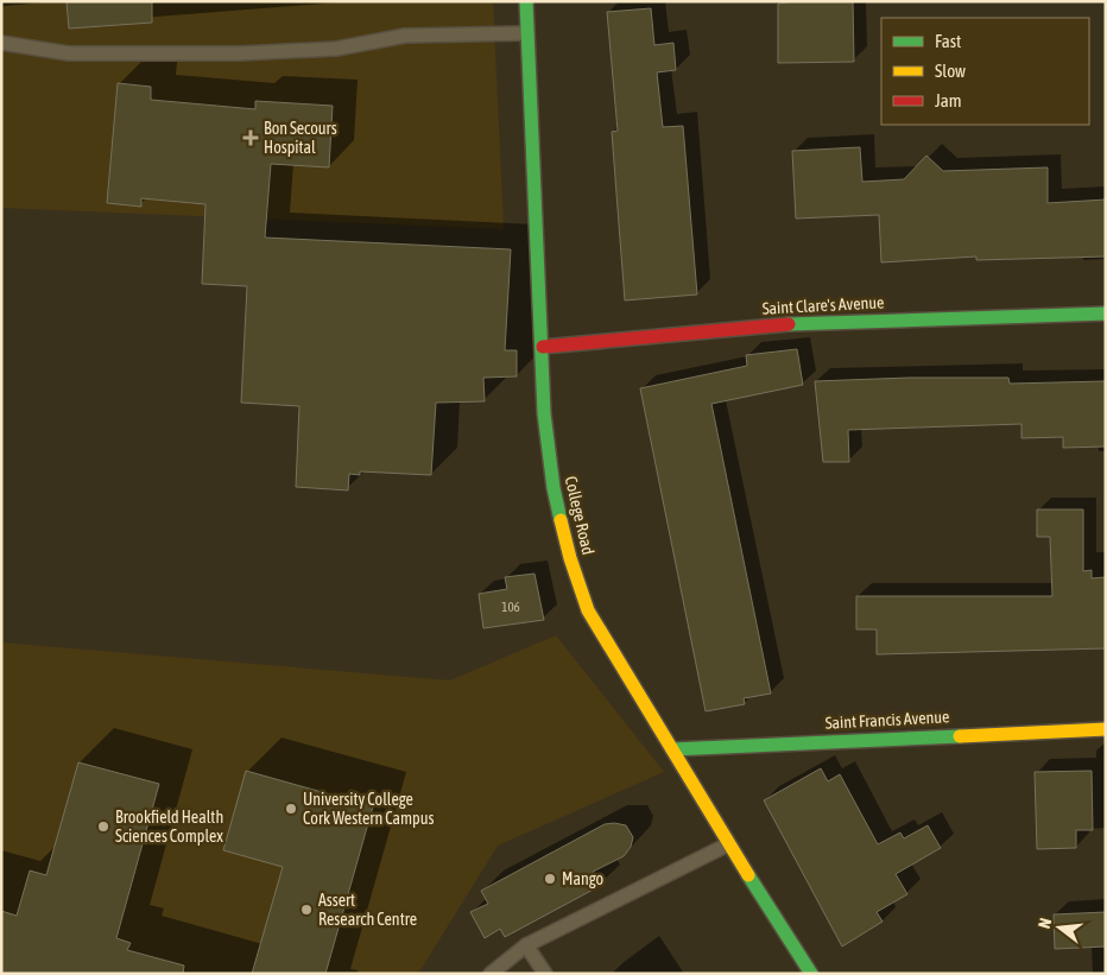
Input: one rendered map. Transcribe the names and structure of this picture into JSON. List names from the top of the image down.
{
  "streets": {
    "street": ["Saint Clare's Avenue", "College Road", "Saint Francis Avenue"]
  },
  "crossings": [
    ["Saint Clare's Avenue", "College Road"],
    ["College Road", "Saint Francis Avenue"]
  ],
  "places": {
    "health": ["Bon Secours Hospital"],
    "other": [
      "University College Cork Western Campus",
      "Brookfield Health Sciences Complex",
      "Mango",
      "Assert Research Centre"
    ]
  },
  "house_numbers": ["106"],
  "legend": ["Fast", "Slow", "Jam"],
  "north": "left"
}
